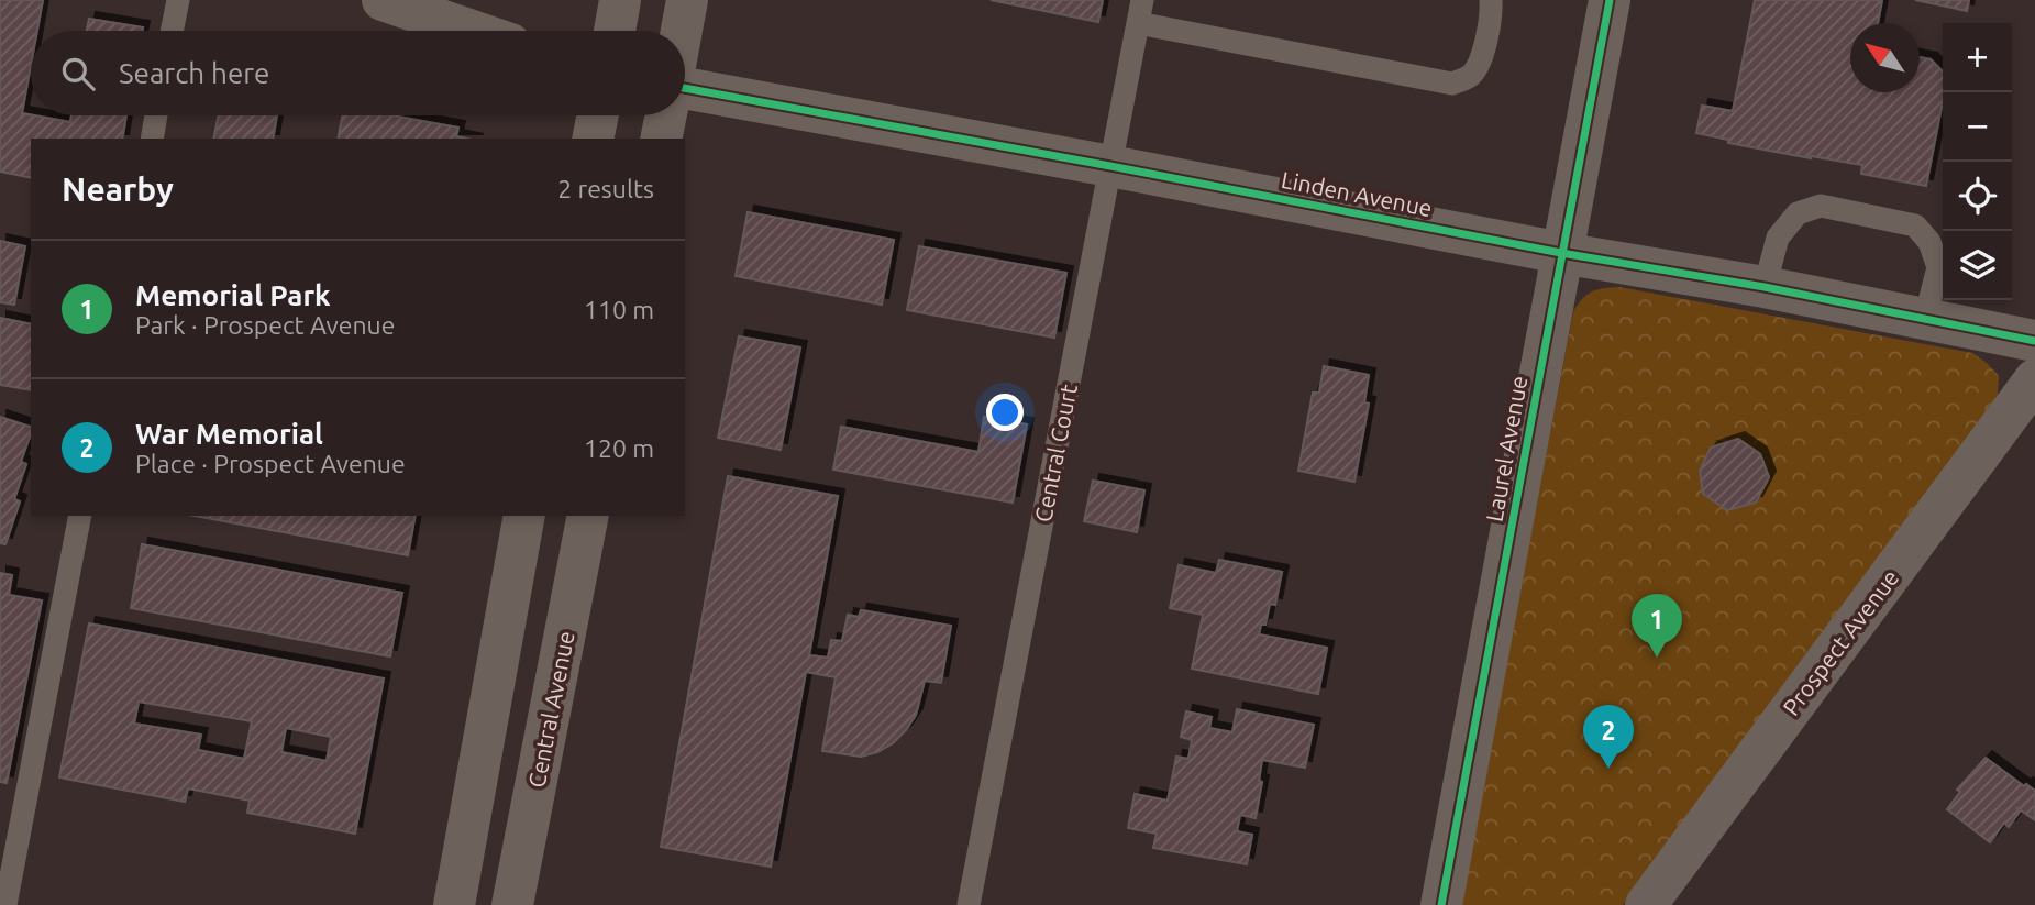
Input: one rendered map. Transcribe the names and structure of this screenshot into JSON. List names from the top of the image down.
{
  "streets": {
    "street": [
      "Linden Avenue",
      "Laurel Avenue",
      "Prospect Avenue",
      "Central Avenue"
    ],
    "lane": ["Central Court"]
  },
  "crossings": [
    ["Linden Avenue", "Laurel Avenue"],
    ["Linden Avenue", "Central Court"]
  ],
  "north": "top left",
  "page": {
    "map_buttons": ["+", "−"],
    "search": "Search here",
    "heading": ["Nearby", "2 results"],
    "list": [
      {
        "mark": "1",
        "name": "Memorial Park",
        "note": "Park · Prospect Avenue",
        "value": "110 m"
      },
      {
        "mark": "2",
        "name": "War Memorial",
        "note": "Place · Prospect Avenue",
        "value": "120 m"
      }
    ],
    "pins": ["1", "2"]
  }
}
